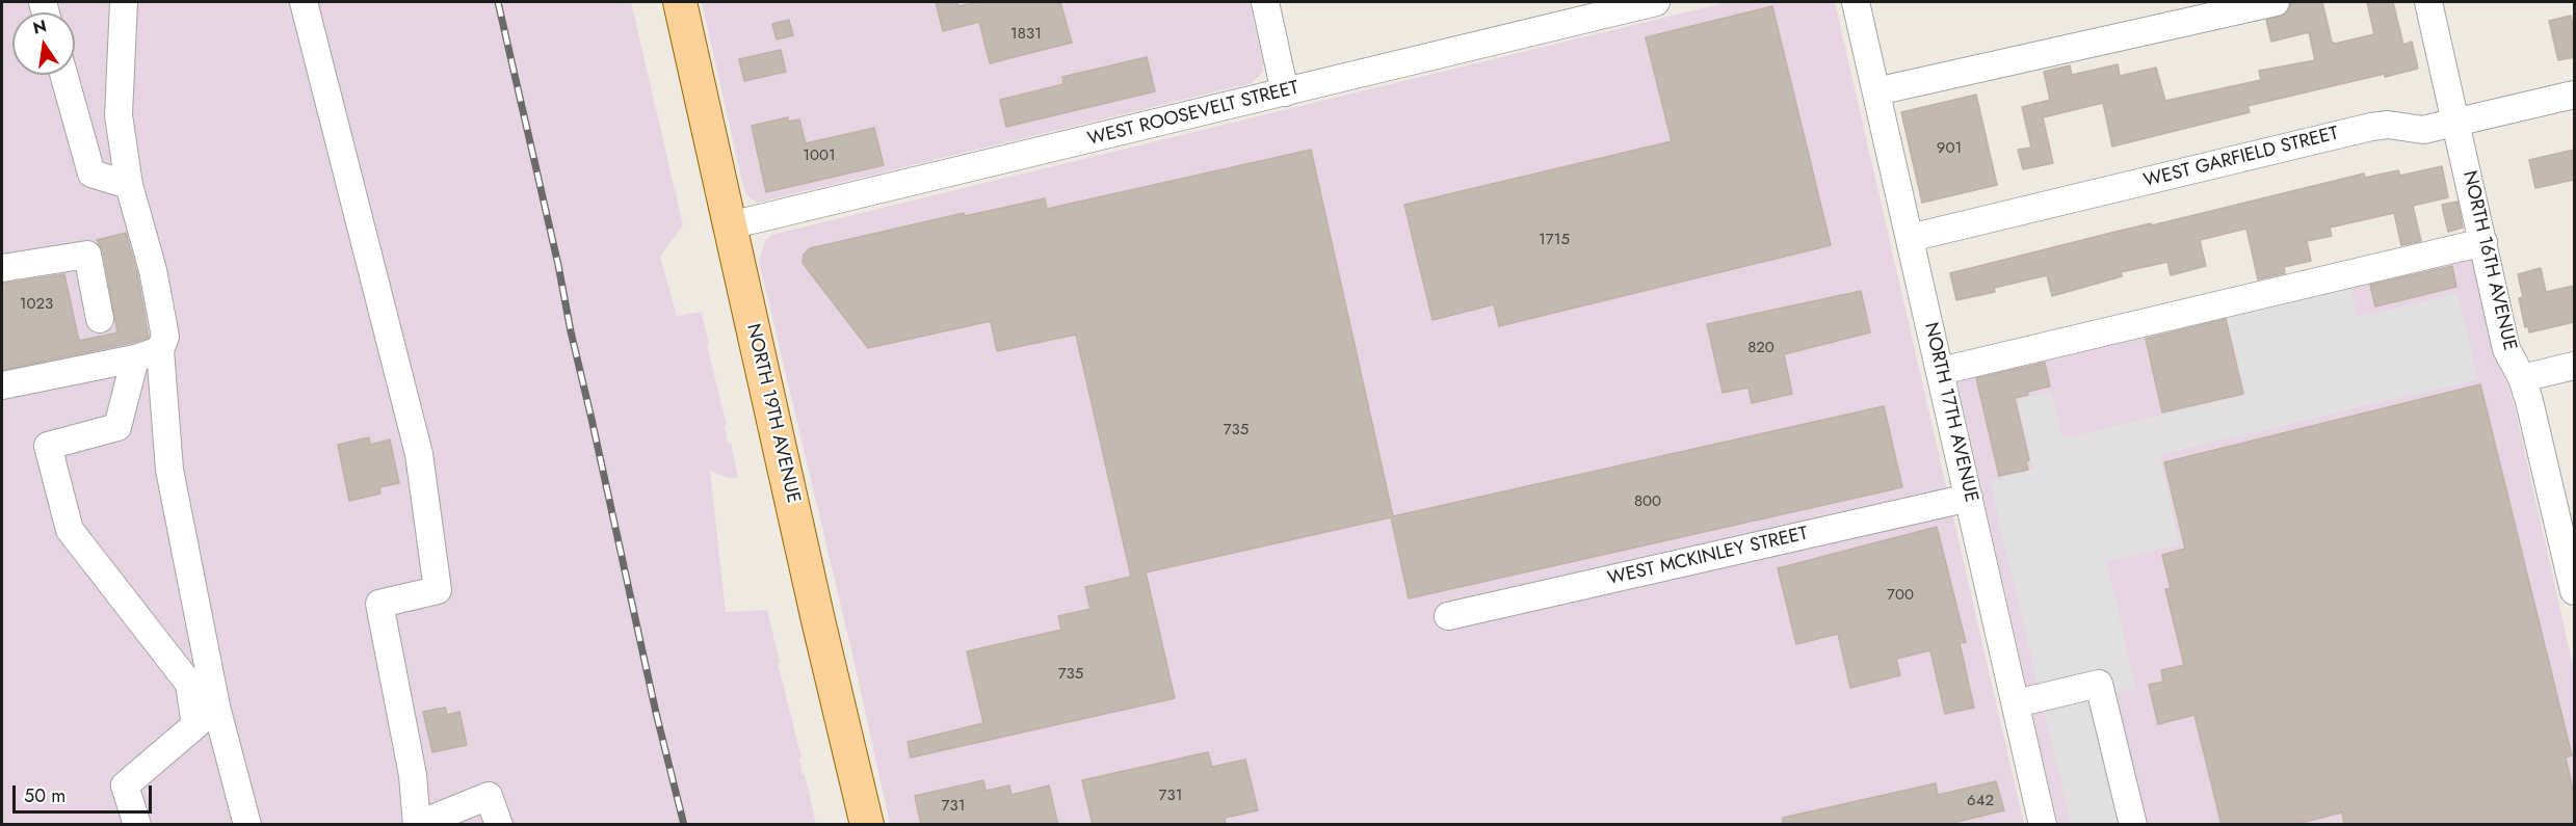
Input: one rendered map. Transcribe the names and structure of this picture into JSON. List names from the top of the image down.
{
  "streets": {
    "main road": ["NORTH 19TH AVENUE"],
    "street": [
      "WEST ROOSEVELT STREET",
      "WEST GARFIELD STREET",
      "NORTH 16TH AVENUE",
      "NORTH 17TH AVENUE",
      "WEST MCKINLEY STREET"
    ]
  },
  "crossings": [
    ["WEST ROOSEVELT STREET", "NORTH 19TH AVENUE"],
    ["WEST GARFIELD STREET", "NORTH 16TH AVENUE"],
    ["WEST GARFIELD STREET", "NORTH 17TH AVENUE"],
    ["NORTH 17TH AVENUE", "WEST MCKINLEY STREET"]
  ],
  "house_numbers": [
    "1831",
    "901",
    "1001",
    "1715",
    "1023",
    "820",
    "735",
    "800",
    "700",
    "735",
    "731",
    "642",
    "731"
  ],
  "scale_bar": "50 m",
  "north": "top"
}
